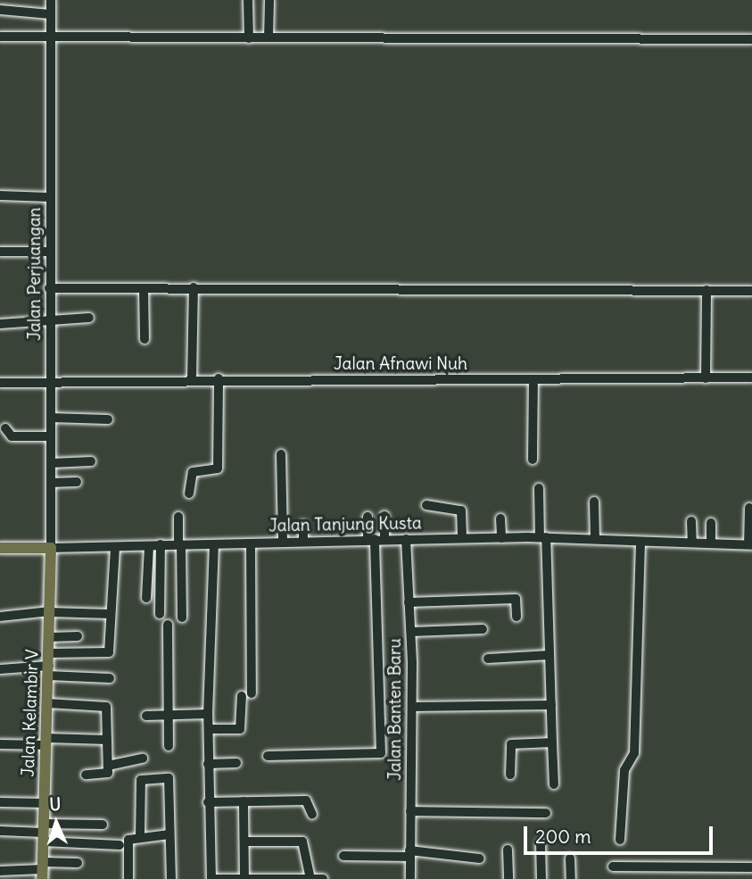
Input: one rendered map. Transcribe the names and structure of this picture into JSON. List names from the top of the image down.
{
  "streets": {
    "main road": ["Jalan Kelambir V"],
    "street": [
      "Jalan Perjuangan",
      "Jalan Afnawi Nuh",
      "Jalan Tanjung Kusta",
      "Jalan Banten Baru"
    ]
  },
  "crossings": [
    ["Jalan Perjuangan", "Jalan Afnawi Nuh"],
    ["Jalan Perjuangan", "Jalan Tanjung Kusta"],
    ["Jalan Perjuangan", "Jalan Kelambir V"],
    ["Jalan Tanjung Kusta", "Jalan Banten Baru"],
    ["Jalan Tanjung Kusta", "Jalan Kelambir V"]
  ],
  "scale_bar": "200 m",
  "north": "top"
}
